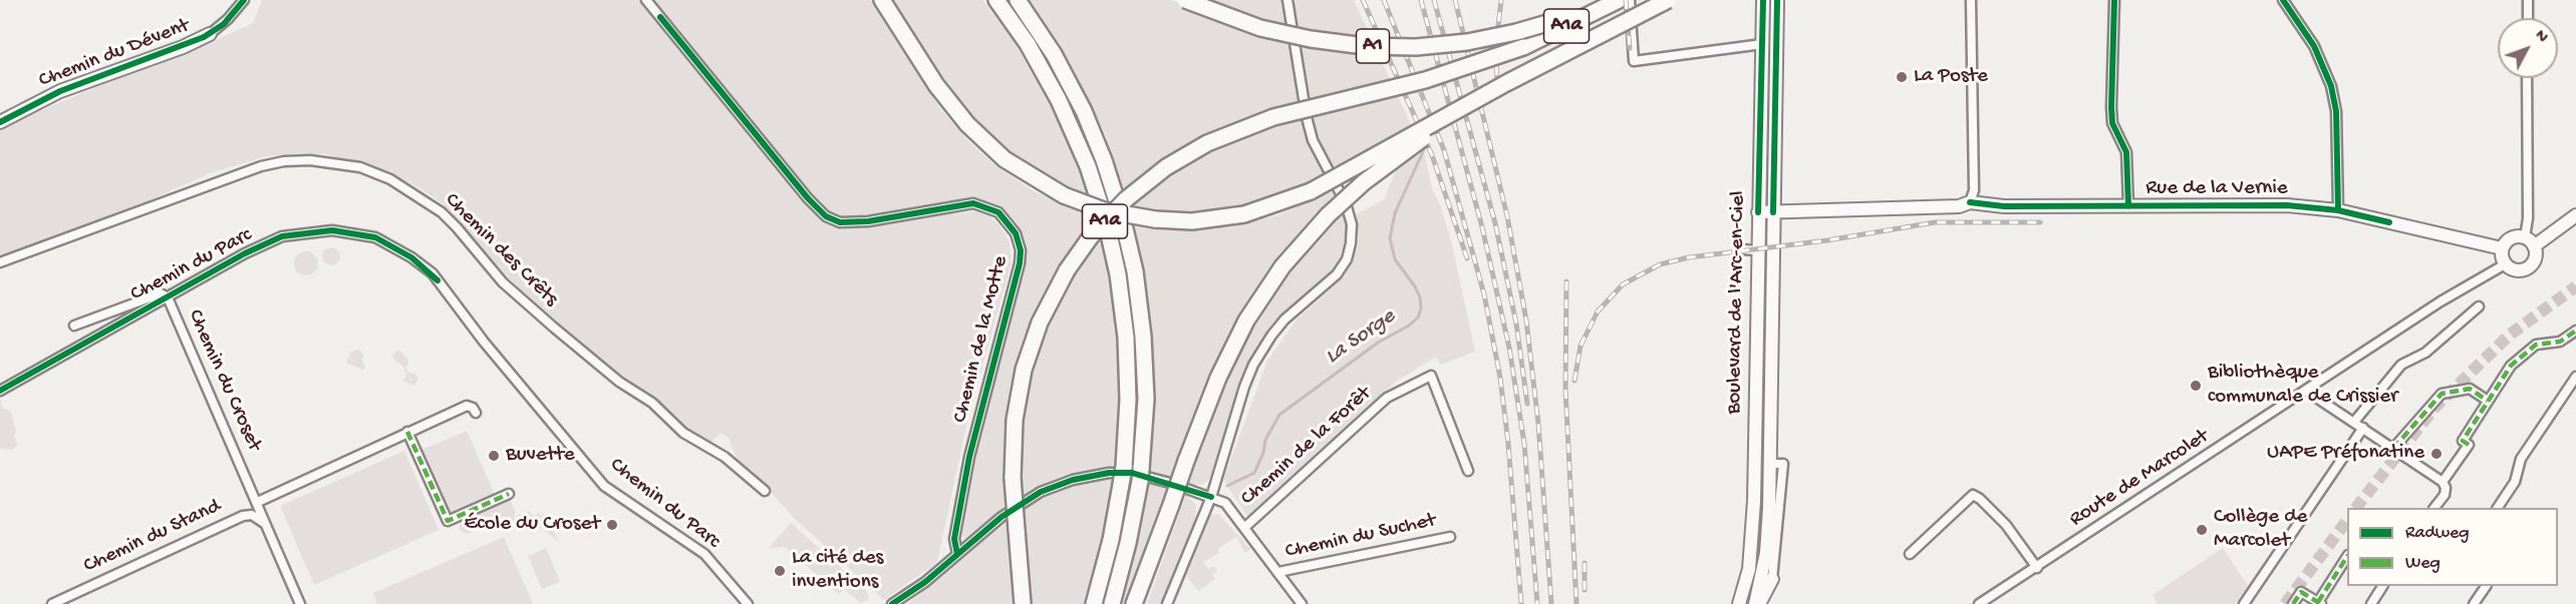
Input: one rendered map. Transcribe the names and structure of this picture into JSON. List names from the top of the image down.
{
  "streets": {
    "highway": ["A1a", "A1"],
    "main road": ["Chemin du Dévent", "Rue de la Vernie", "Boulevard de l'Arc-en-Ciel"],
    "street": [
      "Chemin des Crêts",
      "Chemin du Parc",
      "Chemin de la Motte",
      "Chemin du Croset",
      "Chemin de la Forêt",
      "Route de Marcolet",
      "Chemin du Stand",
      "Chemin du Suchet"
    ]
  },
  "crossings": [
    ["A1a", "A1"],
    ["Rue de la Vernie", "Boulevard de l'Arc-en-Ciel"],
    ["Rue de la Vernie", "Route de Marcolet"],
    ["Chemin du Parc", "Chemin du Croset"],
    ["Chemin du Croset", "Chemin du Stand"],
    ["Chemin de la Forêt", "Chemin du Suchet"]
  ],
  "water": ["La Sorge"],
  "places": [
    "La Poste",
    "Bibliothèque communale de Crissier",
    "UAPE Préfonatine",
    "Buvette",
    "École du Croset",
    "Collège de Marcolet",
    "La cité des inventions"
  ],
  "legend": ["Radweg", "Weg"],
  "north": "top right"
}
